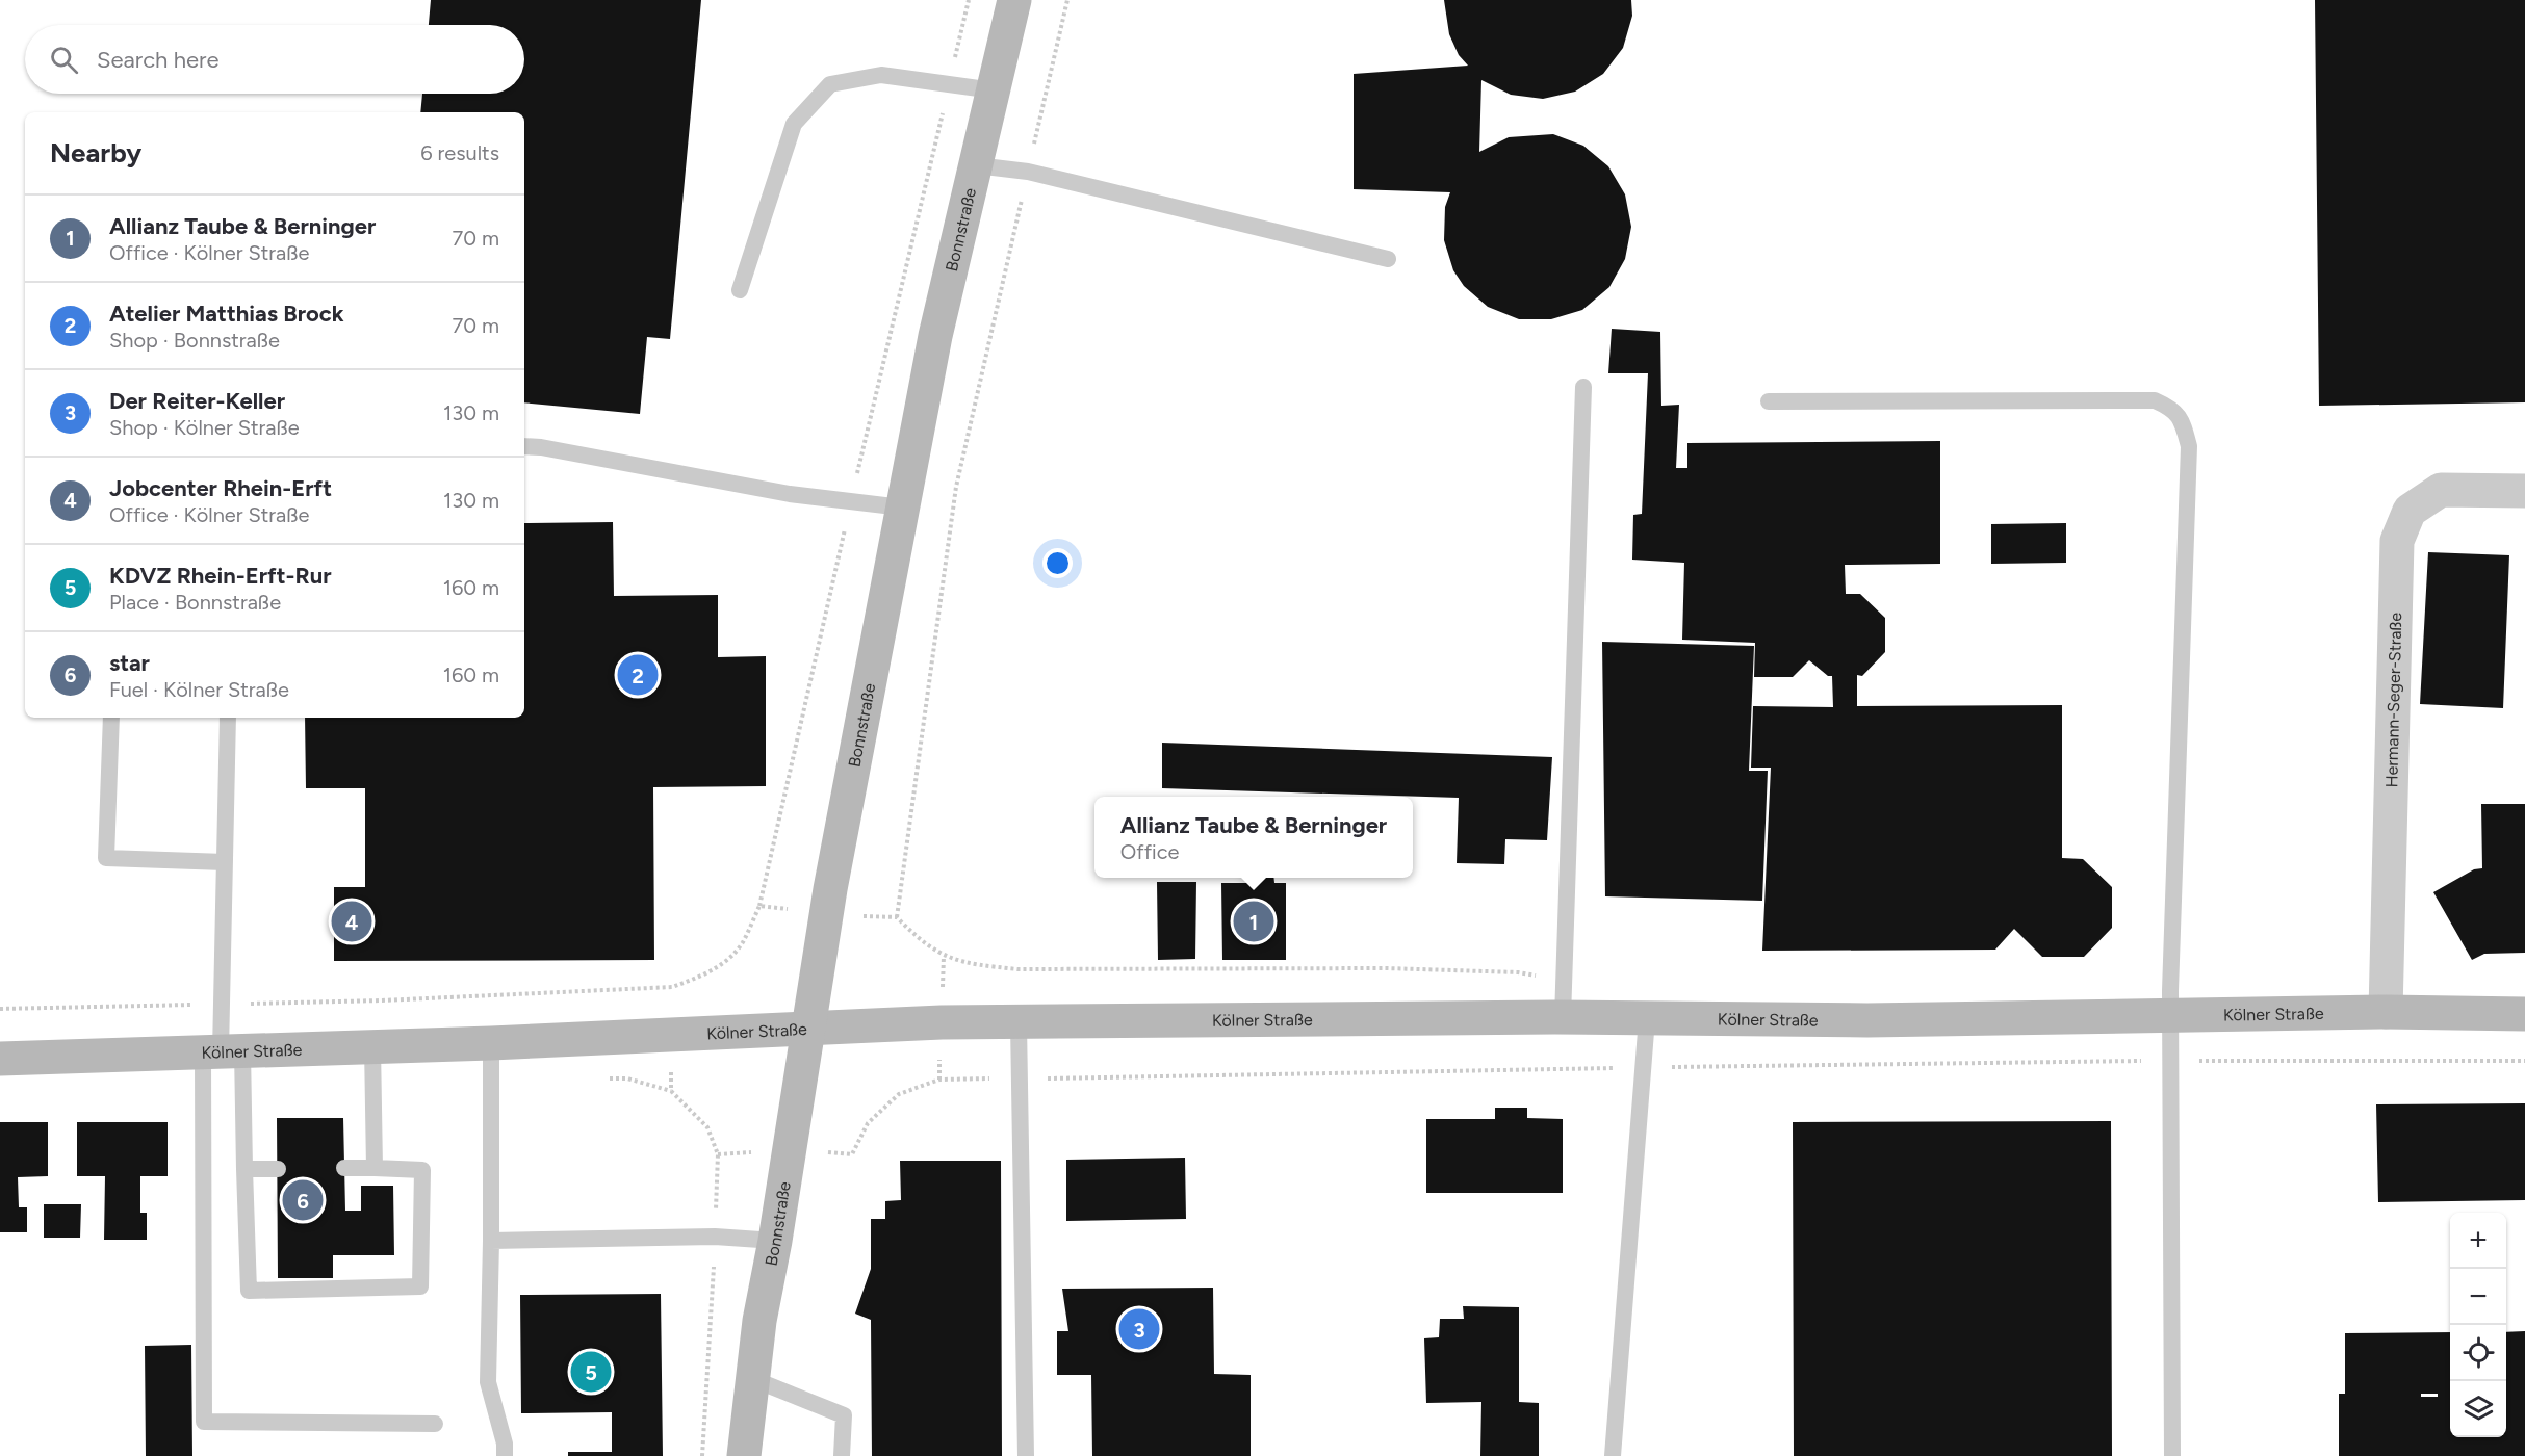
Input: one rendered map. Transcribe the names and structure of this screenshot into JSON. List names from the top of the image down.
{
  "streets": {
    "main road": ["Bonnstraße", "Kölner Straße"],
    "street": ["Hermann-Seger-Straße"]
  },
  "crossings": [
    ["Bonnstraße", "Kölner Straße"],
    ["Hermann-Seger-Straße", "Kölner Straße"]
  ],
  "page": {
    "search": "Search here",
    "heading": ["Nearby", "6 results"],
    "list": [
      {
        "mark": "1",
        "name": "Allianz Taube & Berninger",
        "note": "Office · Kölner Straße",
        "value": "70 m"
      },
      {
        "mark": "2",
        "name": "Atelier Matthias Brock",
        "note": "Shop · Bonnstraße",
        "value": "70 m"
      },
      {
        "mark": "3",
        "name": "Der Reiter-Keller",
        "note": "Shop · Kölner Straße",
        "value": "130 m"
      },
      {
        "mark": "4",
        "name": "Jobcenter Rhein-Erft",
        "note": "Office · Kölner Straße",
        "value": "130 m"
      },
      {
        "mark": "5",
        "name": "KDVZ Rhein-Erft-Rur",
        "note": "Place · Bonnstraße",
        "value": "160 m"
      },
      {
        "mark": "6",
        "name": "star",
        "note": "Fuel · Kölner Straße",
        "value": "160 m"
      }
    ],
    "pins": [
      "2",
      "1",
      "4",
      "6",
      "3",
      "5"
    ],
    "popup": ["Allianz Taube & Berninger", "Office"],
    "map_buttons": ["+", "−"]
  }
}
